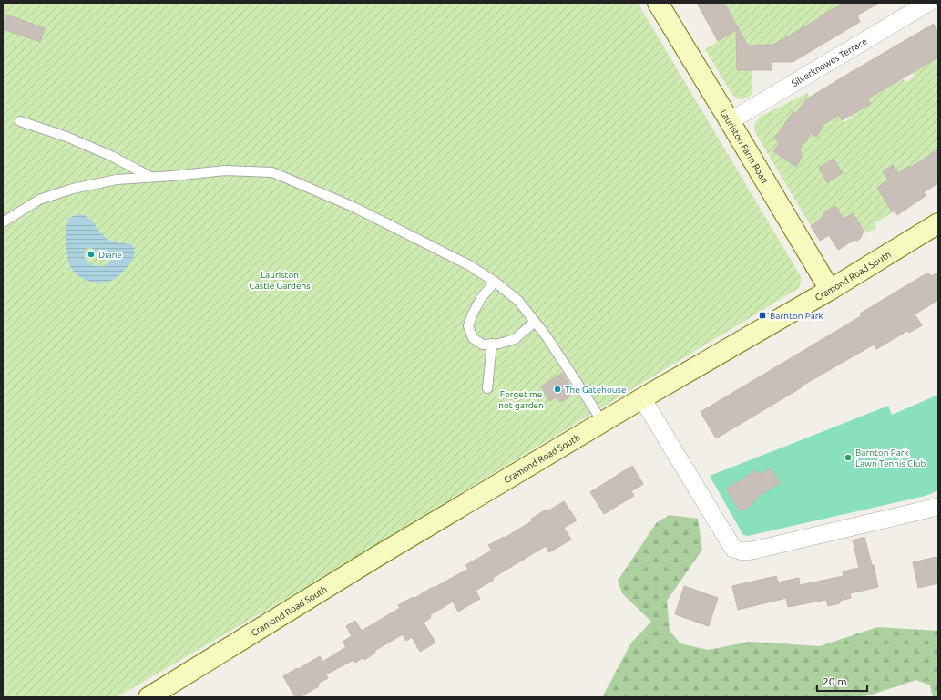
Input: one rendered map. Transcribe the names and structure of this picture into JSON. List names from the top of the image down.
{
  "streets": {
    "street": ["Silverknowes Terrace", "Lauriston Farm Road", "Cramond Road South"]
  },
  "crossings": [
    ["Silverknowes Terrace", "Lauriston Farm Road"],
    ["Lauriston Farm Road", "Cramond Road South"]
  ],
  "parks": ["Lauriston Castle Gardens", "Forget me not garden"],
  "places": {
    "other": ["Diane", "The Gatehouse", "Barnton Park Lawn Tennis Club"],
    "transit": ["Barnton Park"]
  },
  "scale_bar": "20 m"
}
